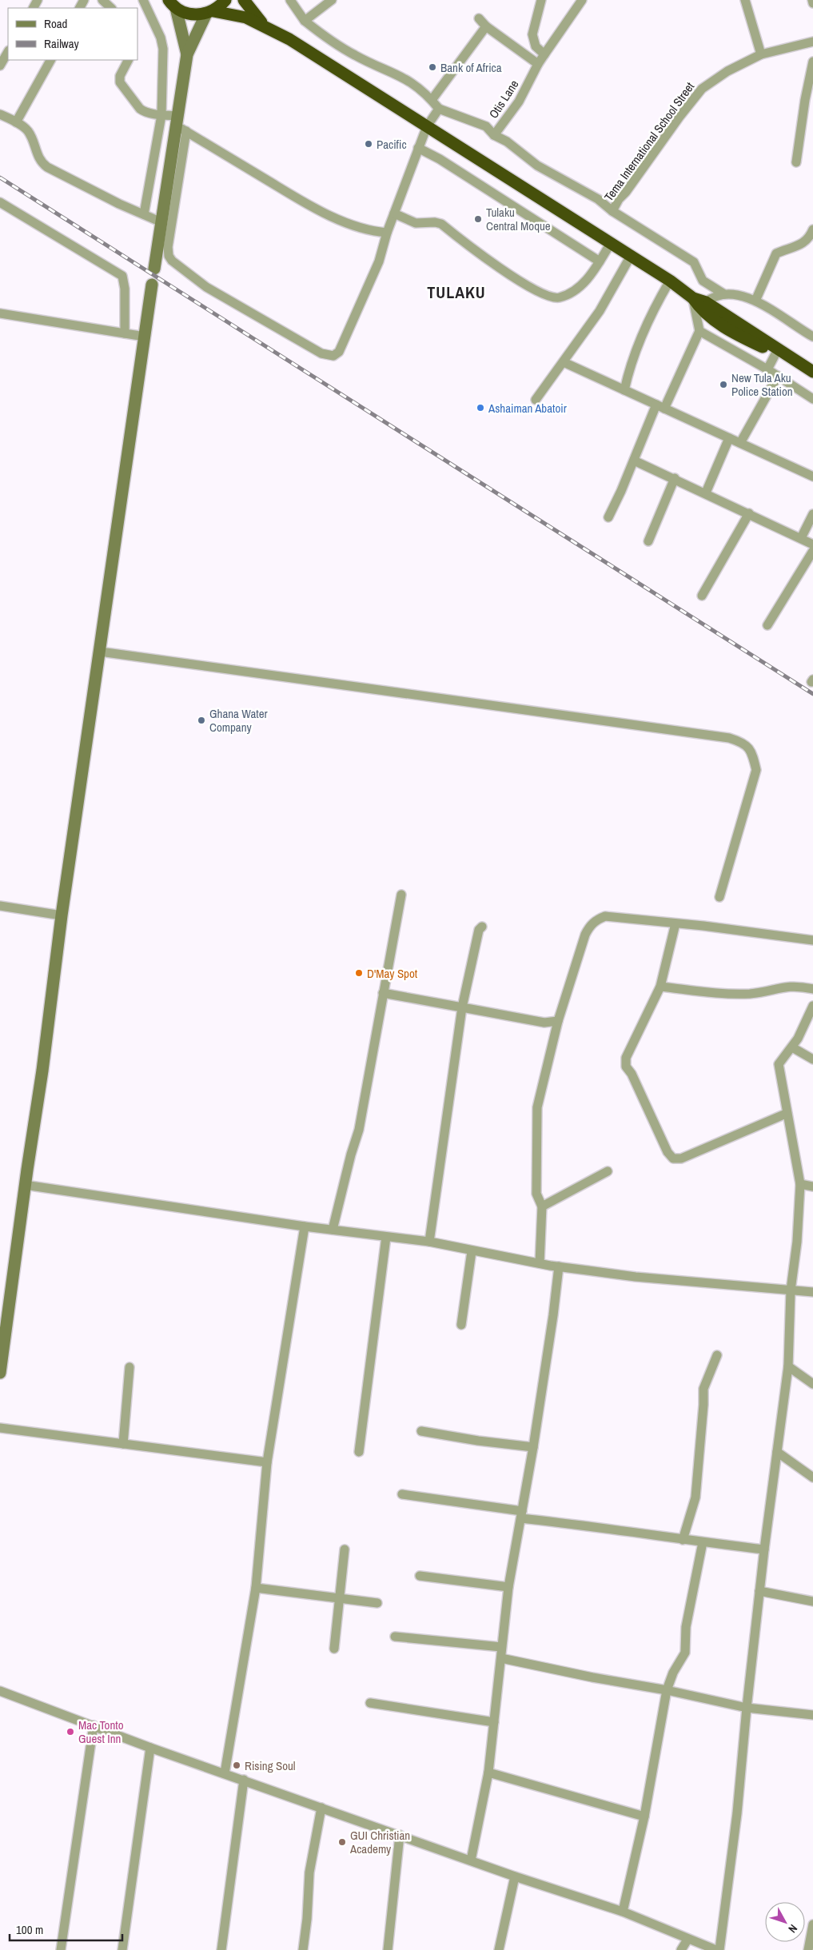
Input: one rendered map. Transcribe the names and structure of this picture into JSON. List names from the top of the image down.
{
  "streets": {
    "street": ["Otis Lane", "Tema International School Street"]
  },
  "crossings": [
    ["Otis Lane", "Tema International School Street"]
  ],
  "districts": ["TULAKU"],
  "places": [
    "Bank of Africa",
    "Pacific",
    "Tulaku Central Moque",
    "New Tula Aku Police Station",
    "Ashaiman Abatoir",
    "Ghana Water Company",
    "D'May Spot",
    "Mac Tonto Guest Inn",
    "Rising Soul",
    "GUI Christian Academy"
  ],
  "legend": ["Road", "Railway"],
  "scale_bar": "100 m",
  "north": "bottom right"
}
